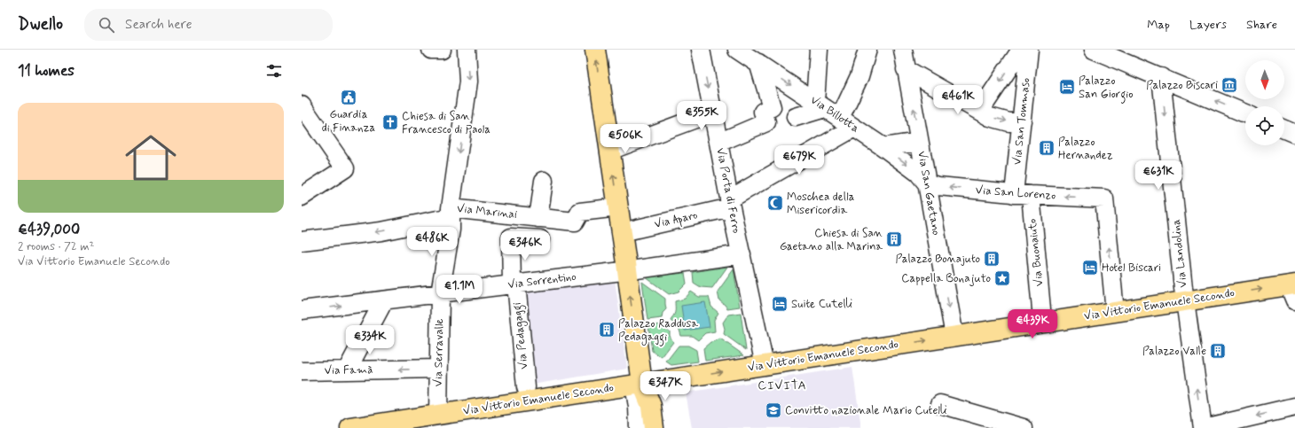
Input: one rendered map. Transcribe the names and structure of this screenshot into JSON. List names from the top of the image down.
{
  "streets": {
    "main road": ["Via Vittorio Emanuele Secondo"],
    "street": [
      "Via Billotta",
      "Via San Tommaso",
      "Via Porta di Ferro",
      "Via San Gaetano",
      "Via San Lorenzo",
      "Via Marinai",
      "Via Aparo",
      "Via Buonaiuto",
      "Via Landolina",
      "Via Sorrentino",
      "Via Pedagaggi",
      "Via Serravalle",
      "Via Famà"
    ]
  },
  "crossings": [
    ["Via Billotta", "Via San Gaetano"],
    ["Via Billotta", "Via San Lorenzo"],
    ["Via Billotta", "Via Aparo"],
    ["Via San Tommaso", "Via San Lorenzo"],
    ["Via San Tommaso", "Via Buonaiuto"],
    ["Via Porta di Ferro", "Via Aparo"],
    ["Via Porta di Ferro", "Via Sorrentino"],
    ["Via Porta di Ferro", "Via Vittorio Emanuele Secondo"],
    ["Via San Gaetano", "Via San Lorenzo"],
    ["Via San Gaetano", "Via Vittorio Emanuele Secondo"],
    ["Via San Lorenzo", "Via Buonaiuto"],
    ["Via San Lorenzo", "Via Vittorio Emanuele Secondo"],
    ["Via Marinai", "Via Serravalle"],
    ["Via Landolina", "Via Vittorio Emanuele Secondo"],
    ["Via Sorrentino", "Via Pedagaggi"],
    ["Via Sorrentino", "Via Serravalle"],
    ["Via Vittorio Emanuele Secondo", "Via Serravalle"],
    ["Via Serravalle", "Via Famà"]
  ],
  "one_way": [
    "Via Marinai",
    "Via Vittorio Emanuele Secondo",
    "Via Serravalle",
    "Via Famà"
  ],
  "districts": ["CIVITA"],
  "places": {
    "museum": ["Palazzo Biscari"],
    "hotel": ["Palazzo San Giorgio", "Hotel Biscari", "Suite Cutelli"],
    "public building": ["Guardia di Finanza"],
    "church": ["Chiesa di San Francesco di Paola"],
    "building": [
      "Palazzo Hernandez",
      "Chiesa di San Gaetano alla Marina",
      "Palazzo Bonajuto",
      "Palazzo Raddusa Pedagaggi",
      "Palazzo Valle"
    ],
    "mosque": ["Moschea della Misericordia"],
    "place": ["Cappella Bonajuto"],
    "school or university": ["Convitto nazionale Mario Cutelli"]
  },
  "north": "bottom",
  "page": {
    "header": "Dwello",
    "search": "Search here",
    "nav": ["Map", "Layers", "Share"],
    "heading": "11 homes",
    "price": [
      "€461K",
      "€355K",
      "€506K",
      "€679K",
      "€631K",
      "€486K",
      "€346K",
      "€1.1M",
      "€439K",
      "€334K",
      "€347K"
    ],
    "list": [
      {
        "name": "€439,000",
        "note": "2 rooms · 72 m² · Via Vittorio Emanuele Secondo"
      }
    ]
  }
}
